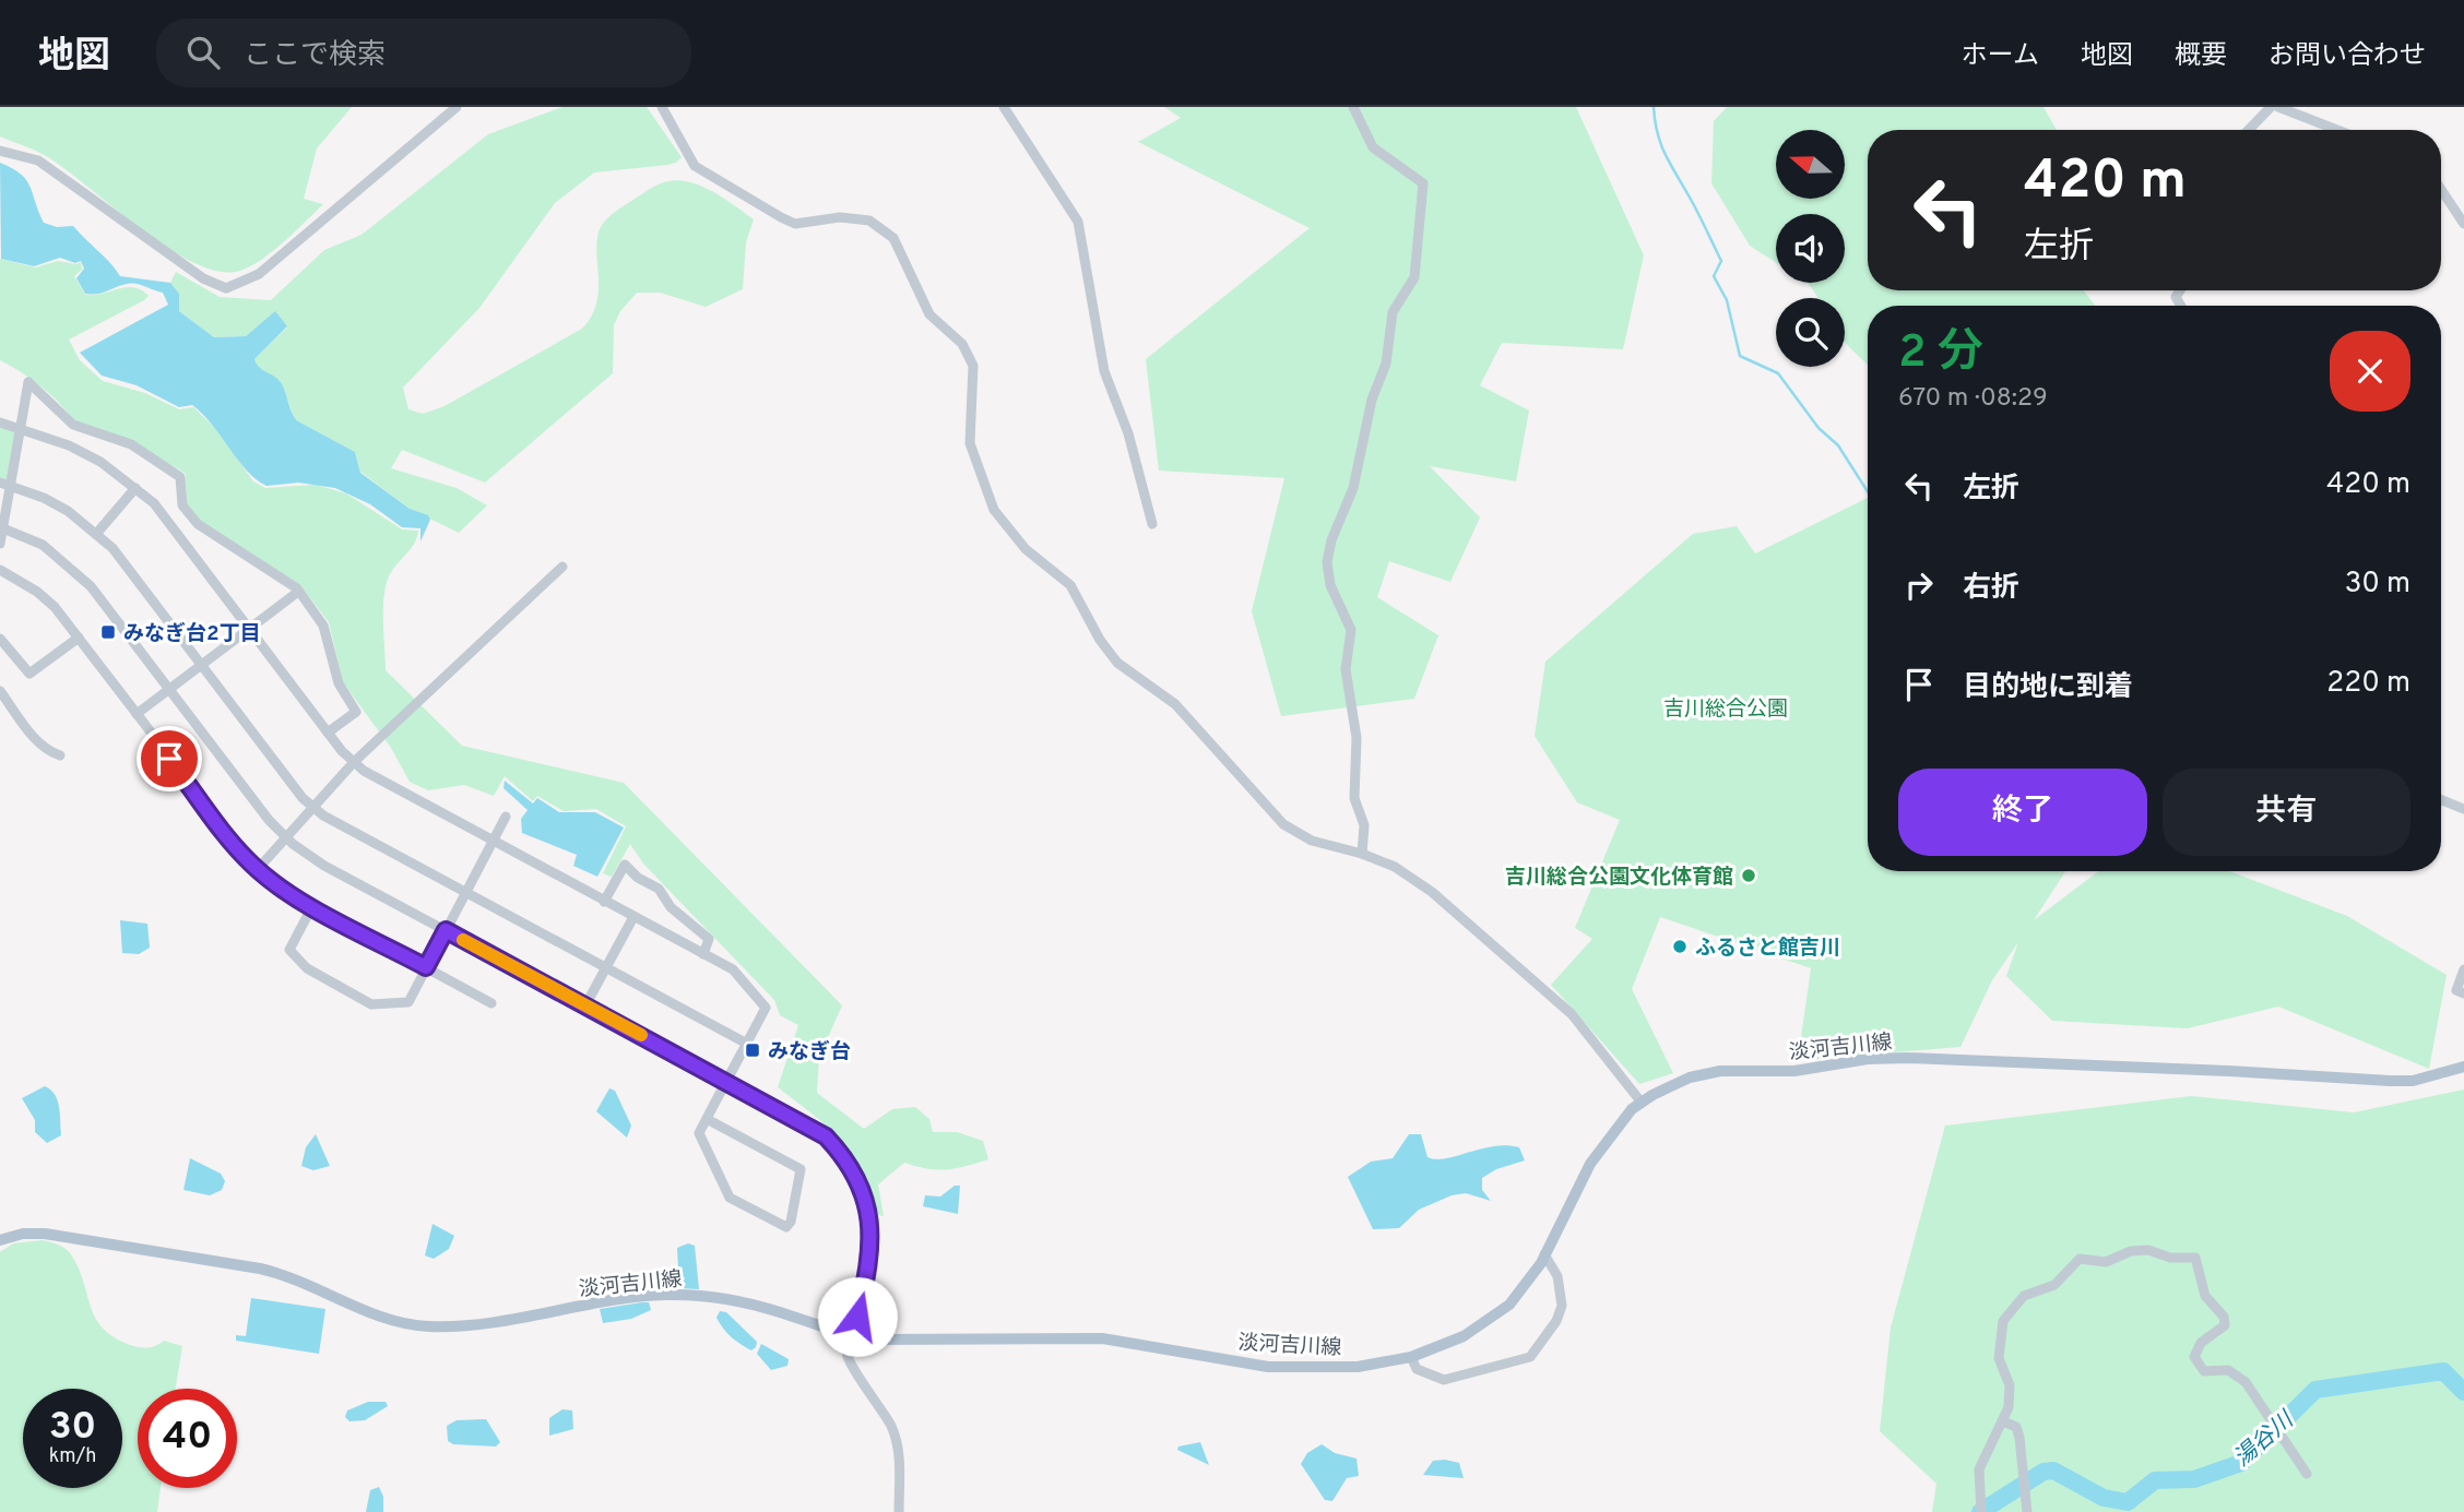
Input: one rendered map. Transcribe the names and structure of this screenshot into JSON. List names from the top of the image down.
{
  "streets": {
    "main road": ["淡河吉川線"]
  },
  "water": ["湯谷川"],
  "parks": ["吉川総合公園"],
  "places": {
    "transit": ["みなぎ台2丁目", "みなぎ台"],
    "other": ["吉川総合公園文化体育館", "ふるさと館吉川"]
  },
  "north": "left",
  "page": {
    "header": "地図",
    "search": "ここで検索",
    "nav": [
      "ホーム",
      "地図",
      "概要",
      "お問い合わせ"
    ],
    "turn": ["420 m", "左折"],
    "heading": ["2 分", "670 m · 08:29"],
    "list": [
      {
        "name": "左折",
        "value": "420 m"
      },
      {
        "name": "右折",
        "value": "30 m"
      },
      {
        "name": "目的地に到着",
        "value": "220 m"
      }
    ],
    "buttons": ["終了", "共有"],
    "speed": "30 km/h",
    "limit": "40"
  }
}
